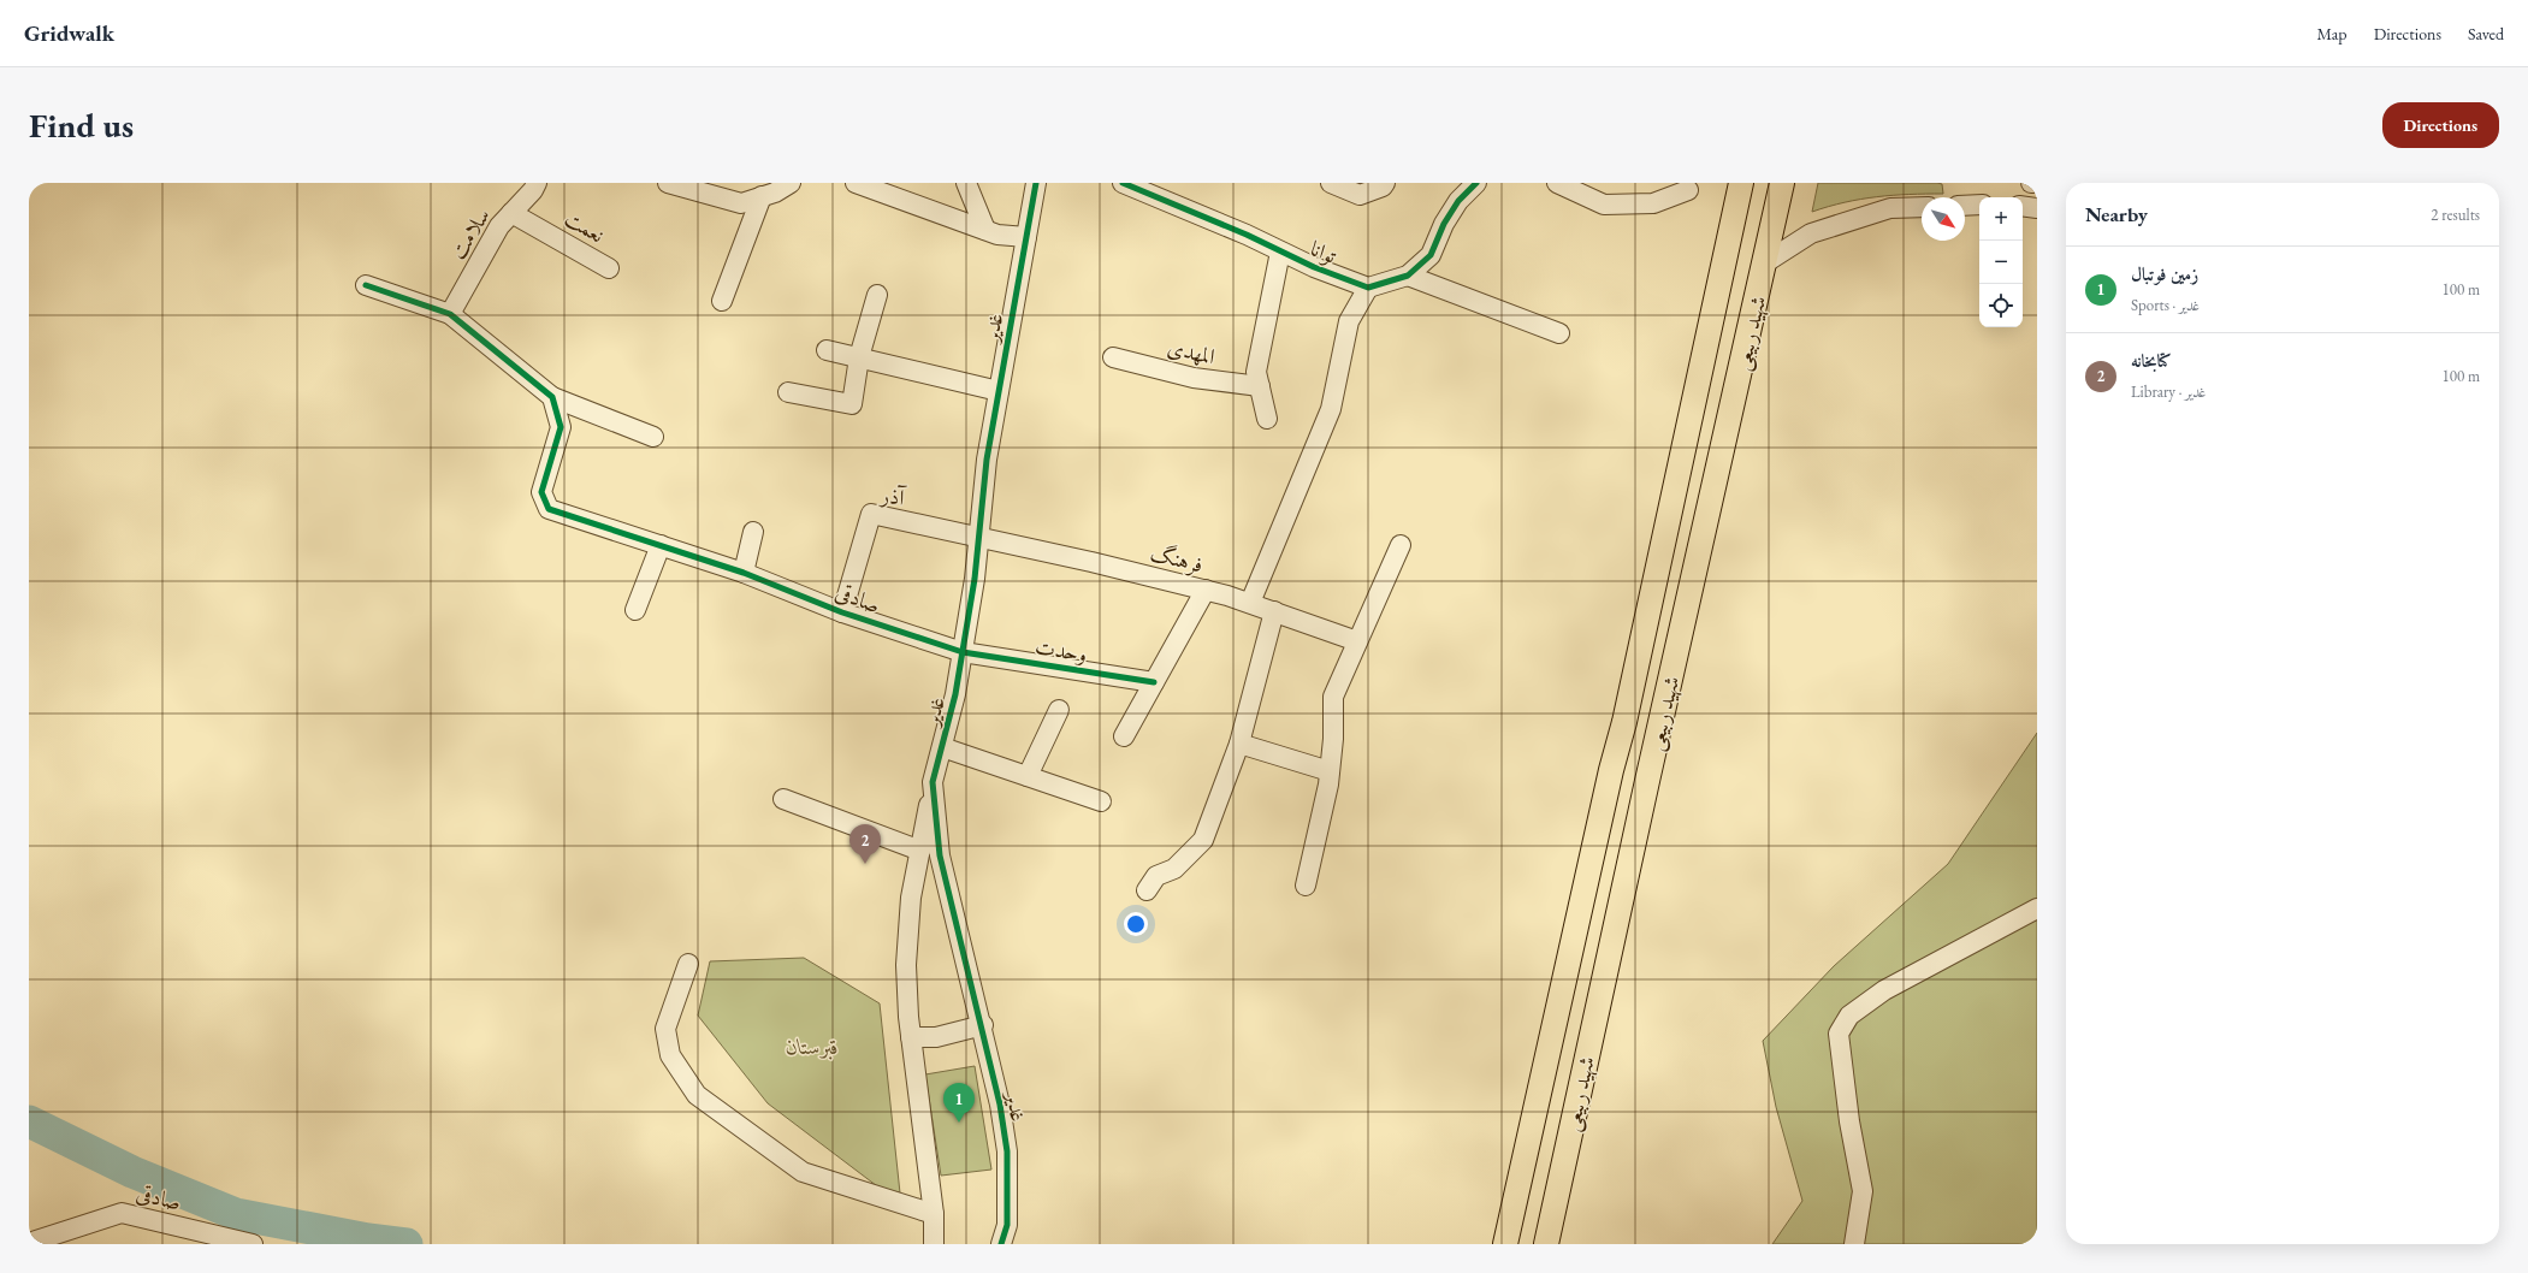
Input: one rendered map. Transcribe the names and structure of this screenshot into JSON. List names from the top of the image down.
{
  "streets": {
    "main road": ["شهید ربیعی"],
    "street": [
      "نعمت",
      "سلامت",
      "توانا",
      "غدیر",
      "المهدی",
      "آذر",
      "فرهنگ",
      "صادقی",
      "وحدت"
    ]
  },
  "crossings": [
    ["نعمت", "سلامت"],
    ["غدیر", "آذر"],
    ["غدیر", "فرهنگ"],
    ["غدیر", "صادقی"],
    ["غدیر", "وحدت"],
    ["آذر", "فرهنگ"],
    ["آذر", "صادقی"],
    ["صادقی", "وحدت"]
  ],
  "parks": ["قبرستان"],
  "north": "bottom right",
  "page": {
    "header": "Gridwalk",
    "nav": ["Map", "Directions", "Saved"],
    "buttons": "Directions",
    "title": "Find us",
    "heading": ["Nearby", "2 results"],
    "map_buttons": ["+", "−"],
    "list": [
      {
        "mark": "1",
        "name": "زمین فوتبال",
        "note": "Sports · غدیر",
        "value": "100 m"
      },
      {
        "mark": "2",
        "name": "کتابخانه",
        "note": "Library · غدیر",
        "value": "100 m"
      }
    ],
    "pins": ["2", "1"]
  }
}
